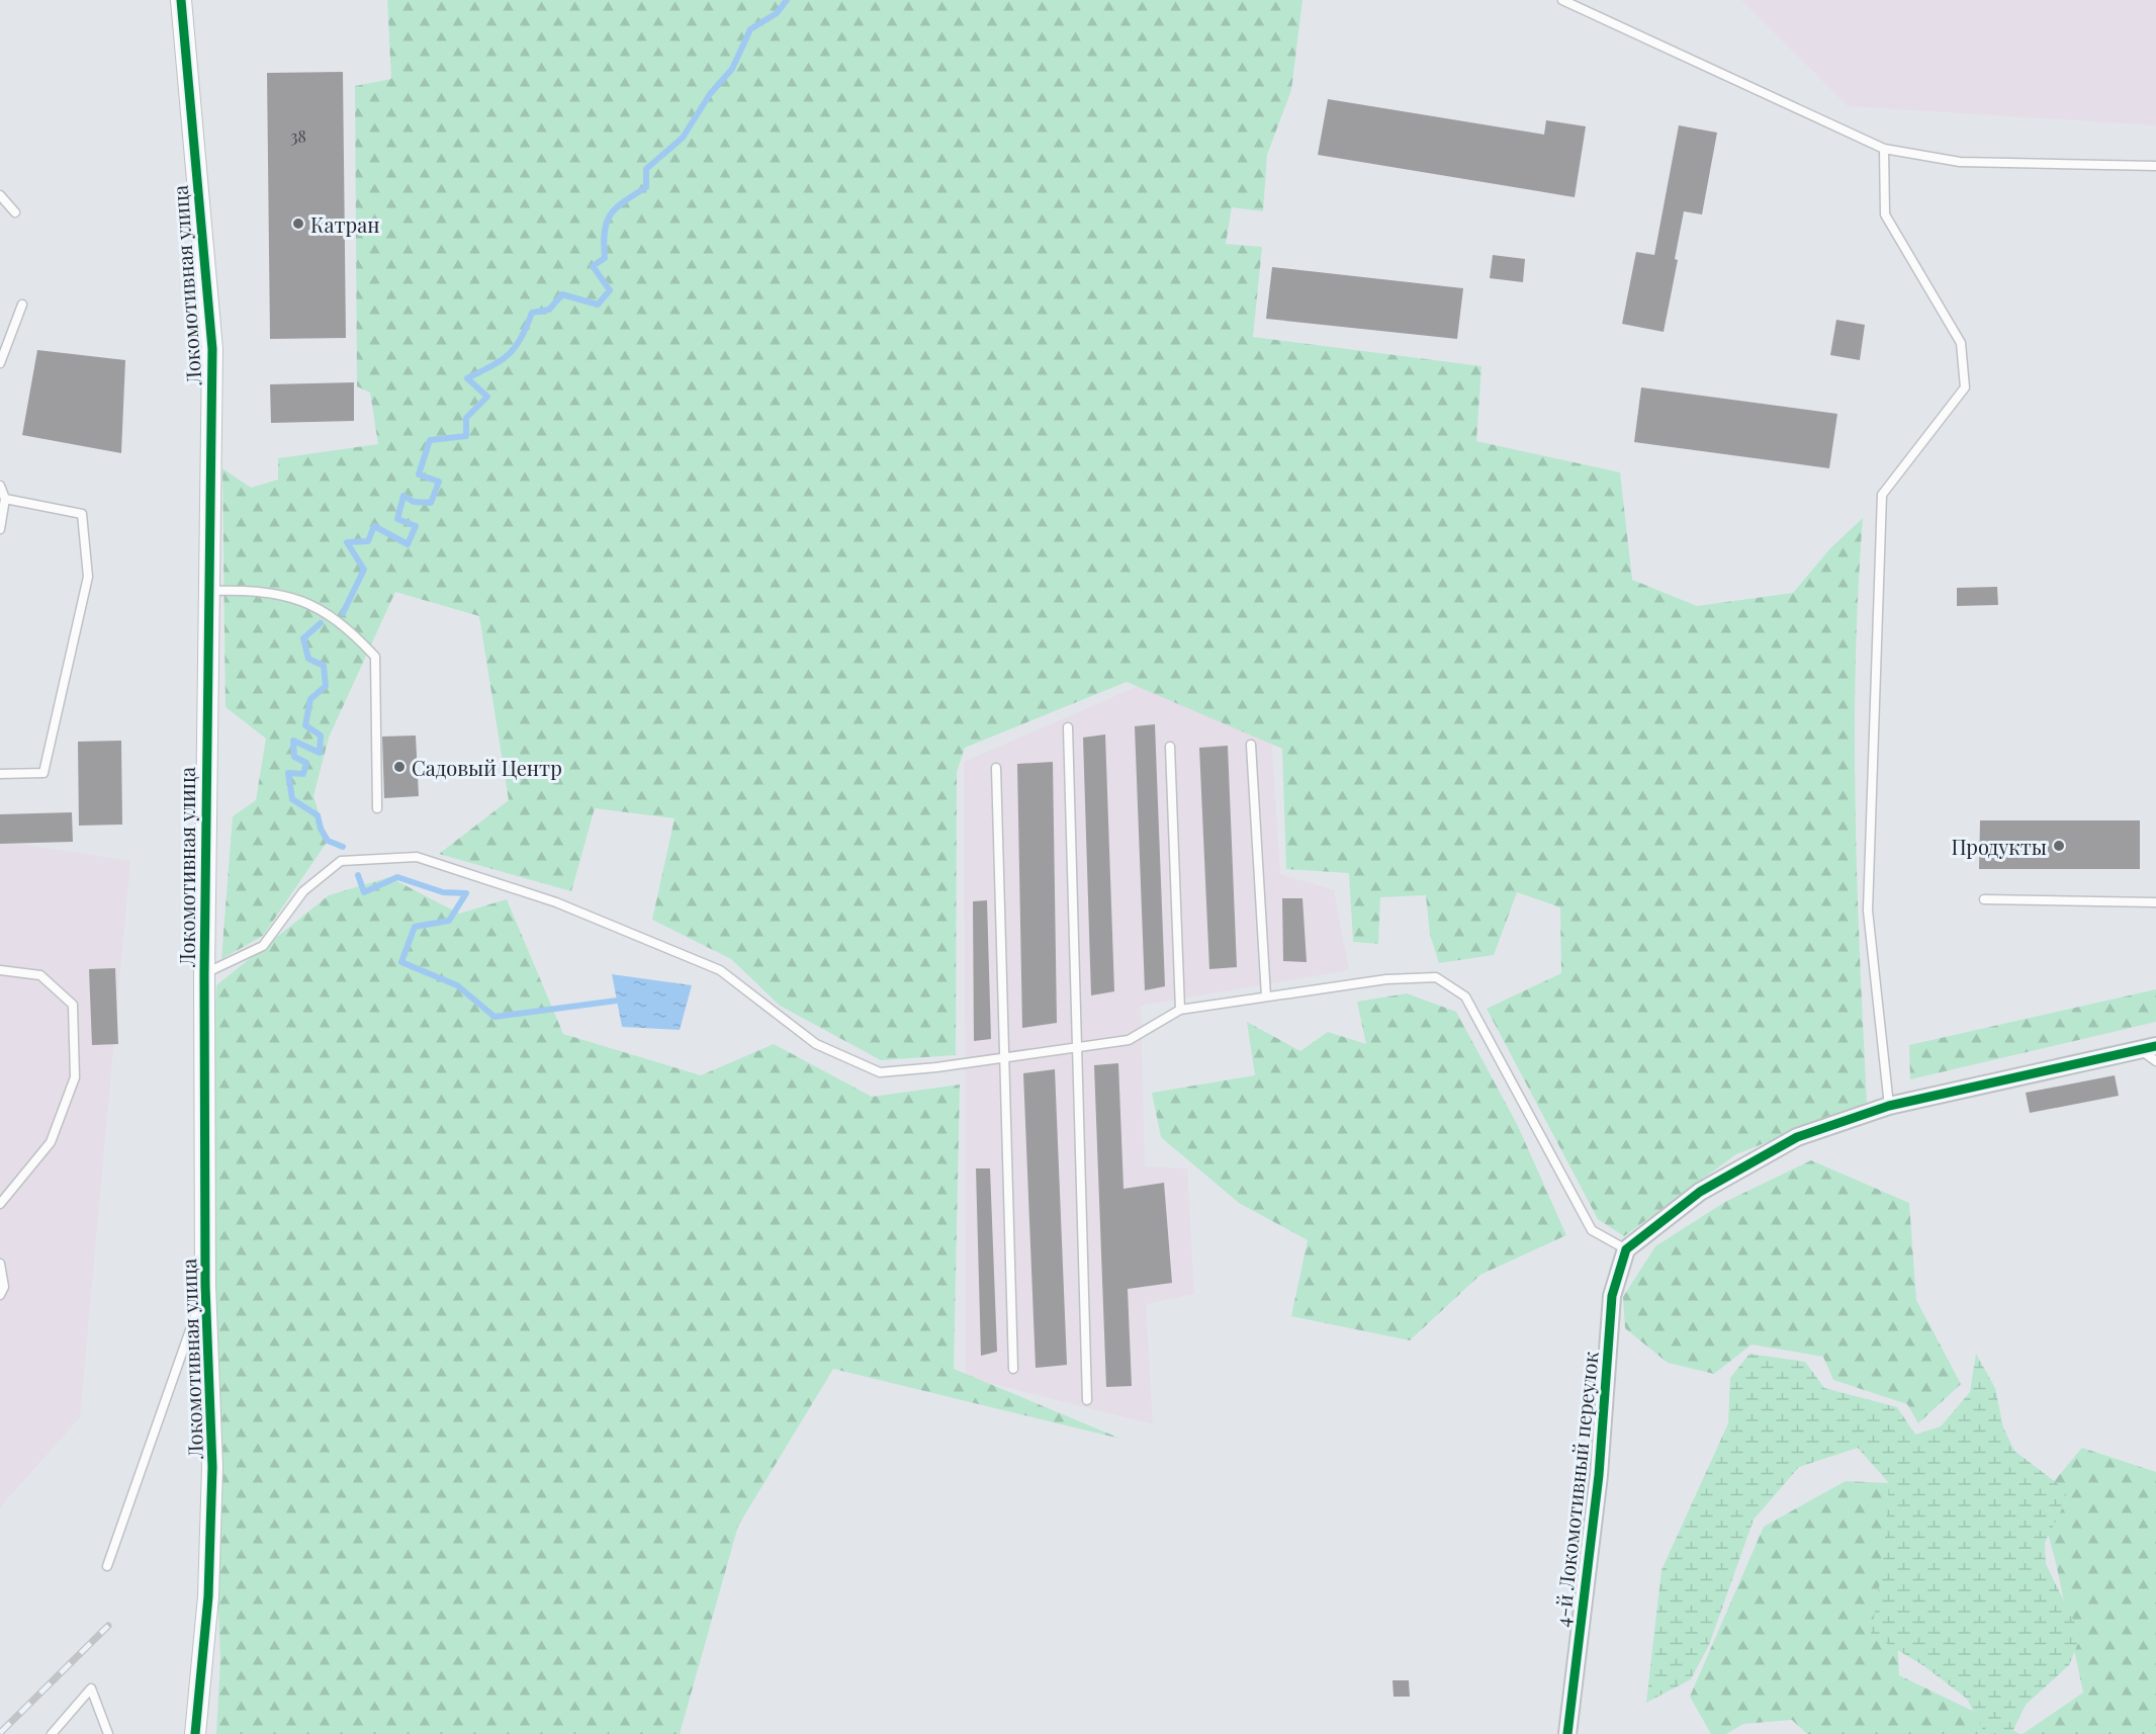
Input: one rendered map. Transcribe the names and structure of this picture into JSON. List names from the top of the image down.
{
  "streets": {
    "street": ["Локомотивная улица", "4-й Локомотивный переулок"]
  },
  "places": ["Катран", "Садовый Центр", "Продукты"],
  "house_numbers": ["38"]
}
